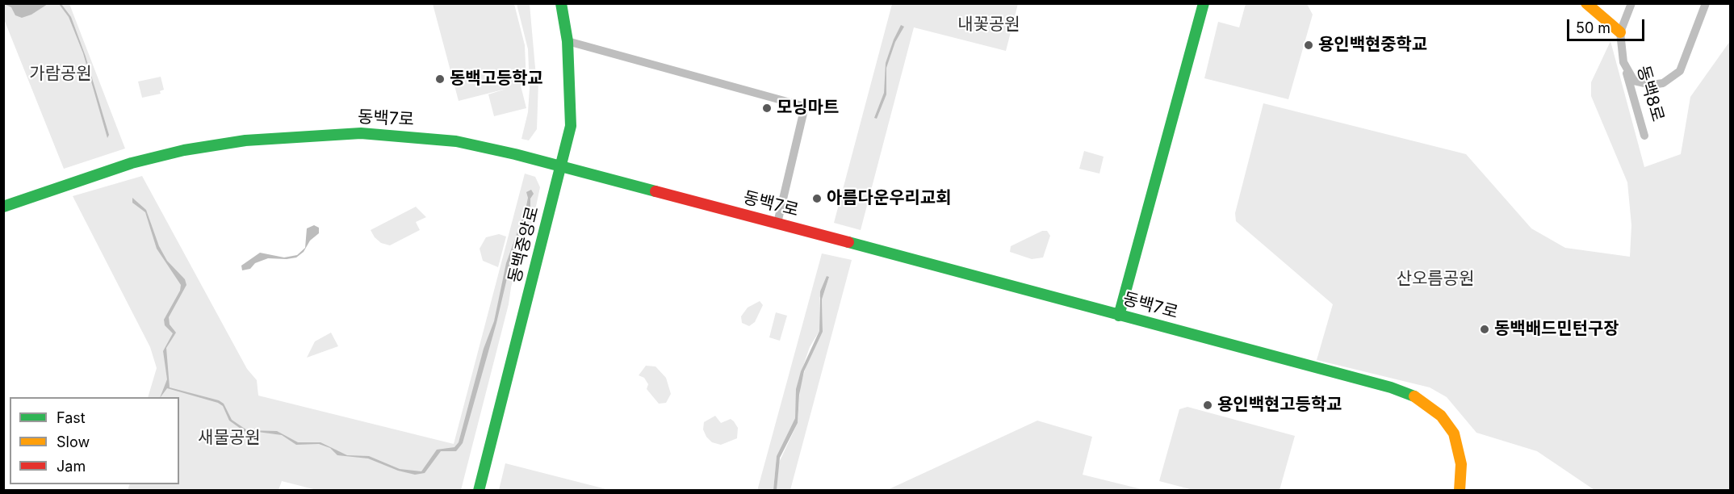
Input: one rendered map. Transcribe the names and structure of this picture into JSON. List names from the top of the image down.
{
  "streets": {
    "street": ["동백8로", "동백7로", "동백중앙로"]
  },
  "crossings": [
    ["동백7로", "동백중앙로"]
  ],
  "parks": [
    "내꽃공원",
    "가람공원",
    "산오름공원",
    "새물공원"
  ],
  "places": [
    "용인백현중학교",
    "동백고등학교",
    "모닝마트",
    "아름다운우리교회",
    "동백배드민턴구장",
    "용인백현고등학교"
  ],
  "legend": ["Fast", "Slow", "Jam"],
  "scale_bar": "50 m"
}
